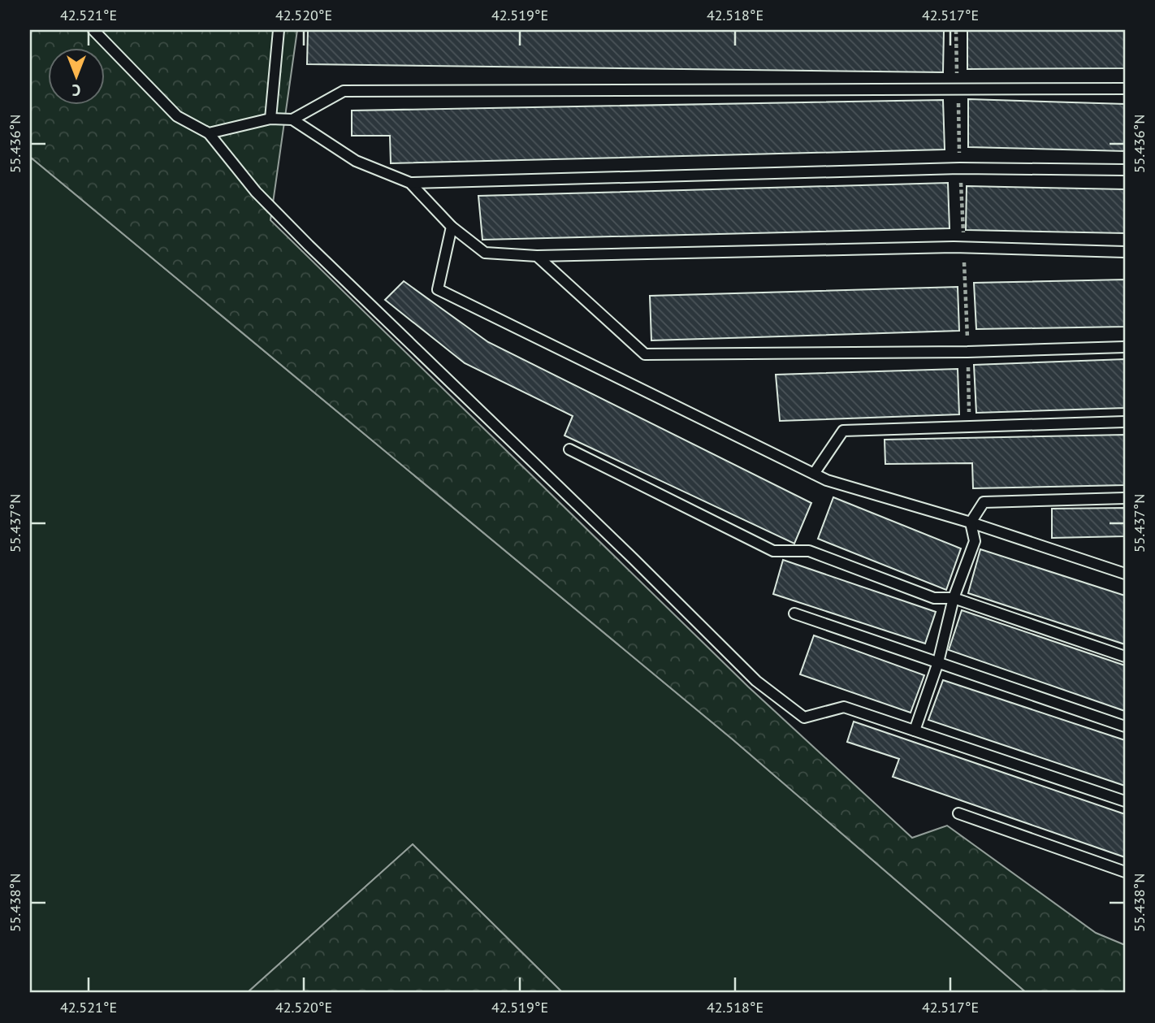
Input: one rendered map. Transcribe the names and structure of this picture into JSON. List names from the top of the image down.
{
  "north": "bottom",
  "coordinates": [
    "42.521°E",
    "42.520°E",
    "42.519°E",
    "42.518°E",
    "42.517°E",
    "55.436°N",
    "55.437°N",
    "55.438°N"
  ]
}
